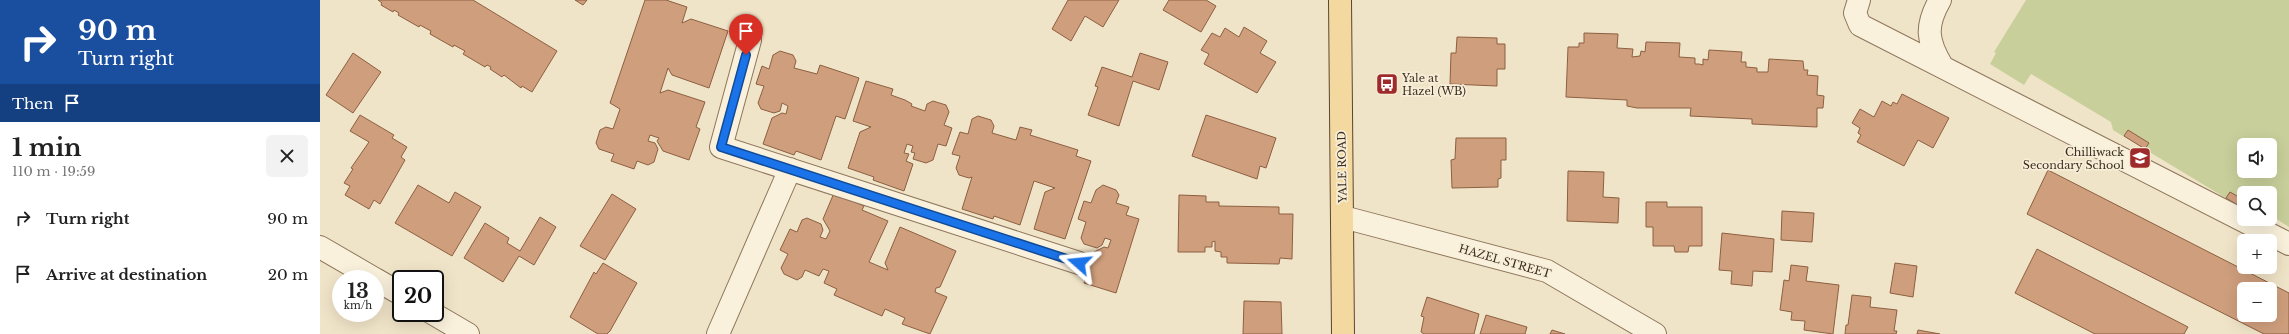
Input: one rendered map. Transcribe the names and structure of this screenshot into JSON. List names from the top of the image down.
{
  "streets": {
    "main road": ["YALE ROAD"],
    "street": ["HAZEL STREET"]
  },
  "crossings": [
    ["YALE ROAD", "HAZEL STREET"]
  ],
  "places": {
    "bus stop": ["Yale at Hazel (WB)"],
    "school or university": ["Chilliwack Secondary School"]
  },
  "page": {
    "turn": ["90 m", "Turn right"],
    "then": "Then",
    "heading": ["1 min", "110 m · 19:59"],
    "map_buttons": ["+", "−"],
    "list": [
      {
        "name": "Turn right",
        "value": "90 m"
      },
      {
        "name": "Arrive at destination",
        "value": "20 m"
      }
    ],
    "speed": "13 km/h",
    "limit": "20"
  }
}
